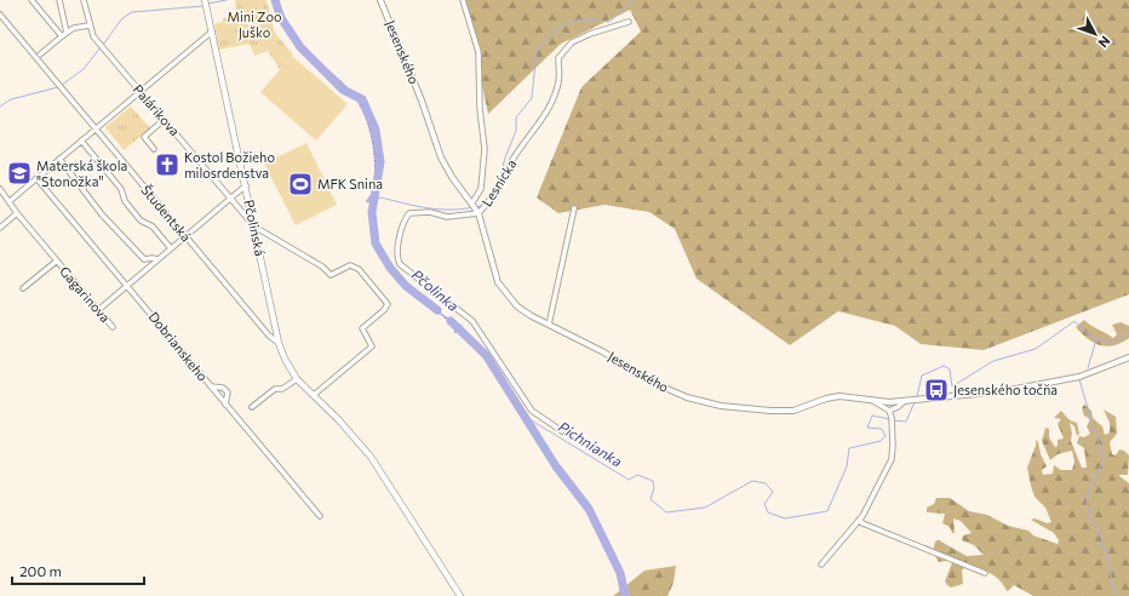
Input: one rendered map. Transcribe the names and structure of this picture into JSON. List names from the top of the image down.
{
  "streets": {
    "main road": ["Pčolinská"],
    "street": [
      "Jesenského",
      "Palárikova",
      "Lesnícka",
      "Študentská",
      "Gagarinova",
      "Dobrianskeho"
    ]
  },
  "crossings": [
    ["Jesenského", "Lesnícka"],
    ["Palárikova", "Pčolinská"],
    ["Študentská", "Pčolinská"]
  ],
  "water": ["Pčolinka", "Pichnianka"],
  "parks": ["Mini Zoo Juško"],
  "places": {
    "church": ["Kostol Božieho milosrdenstva"],
    "school or university": ["Materská škola \"Stonožka\""],
    "sports": ["MFK Snina"],
    "bus stop": ["Jesenského točňa"]
  },
  "scale_bar": "200 m",
  "north": "bottom right"
}
